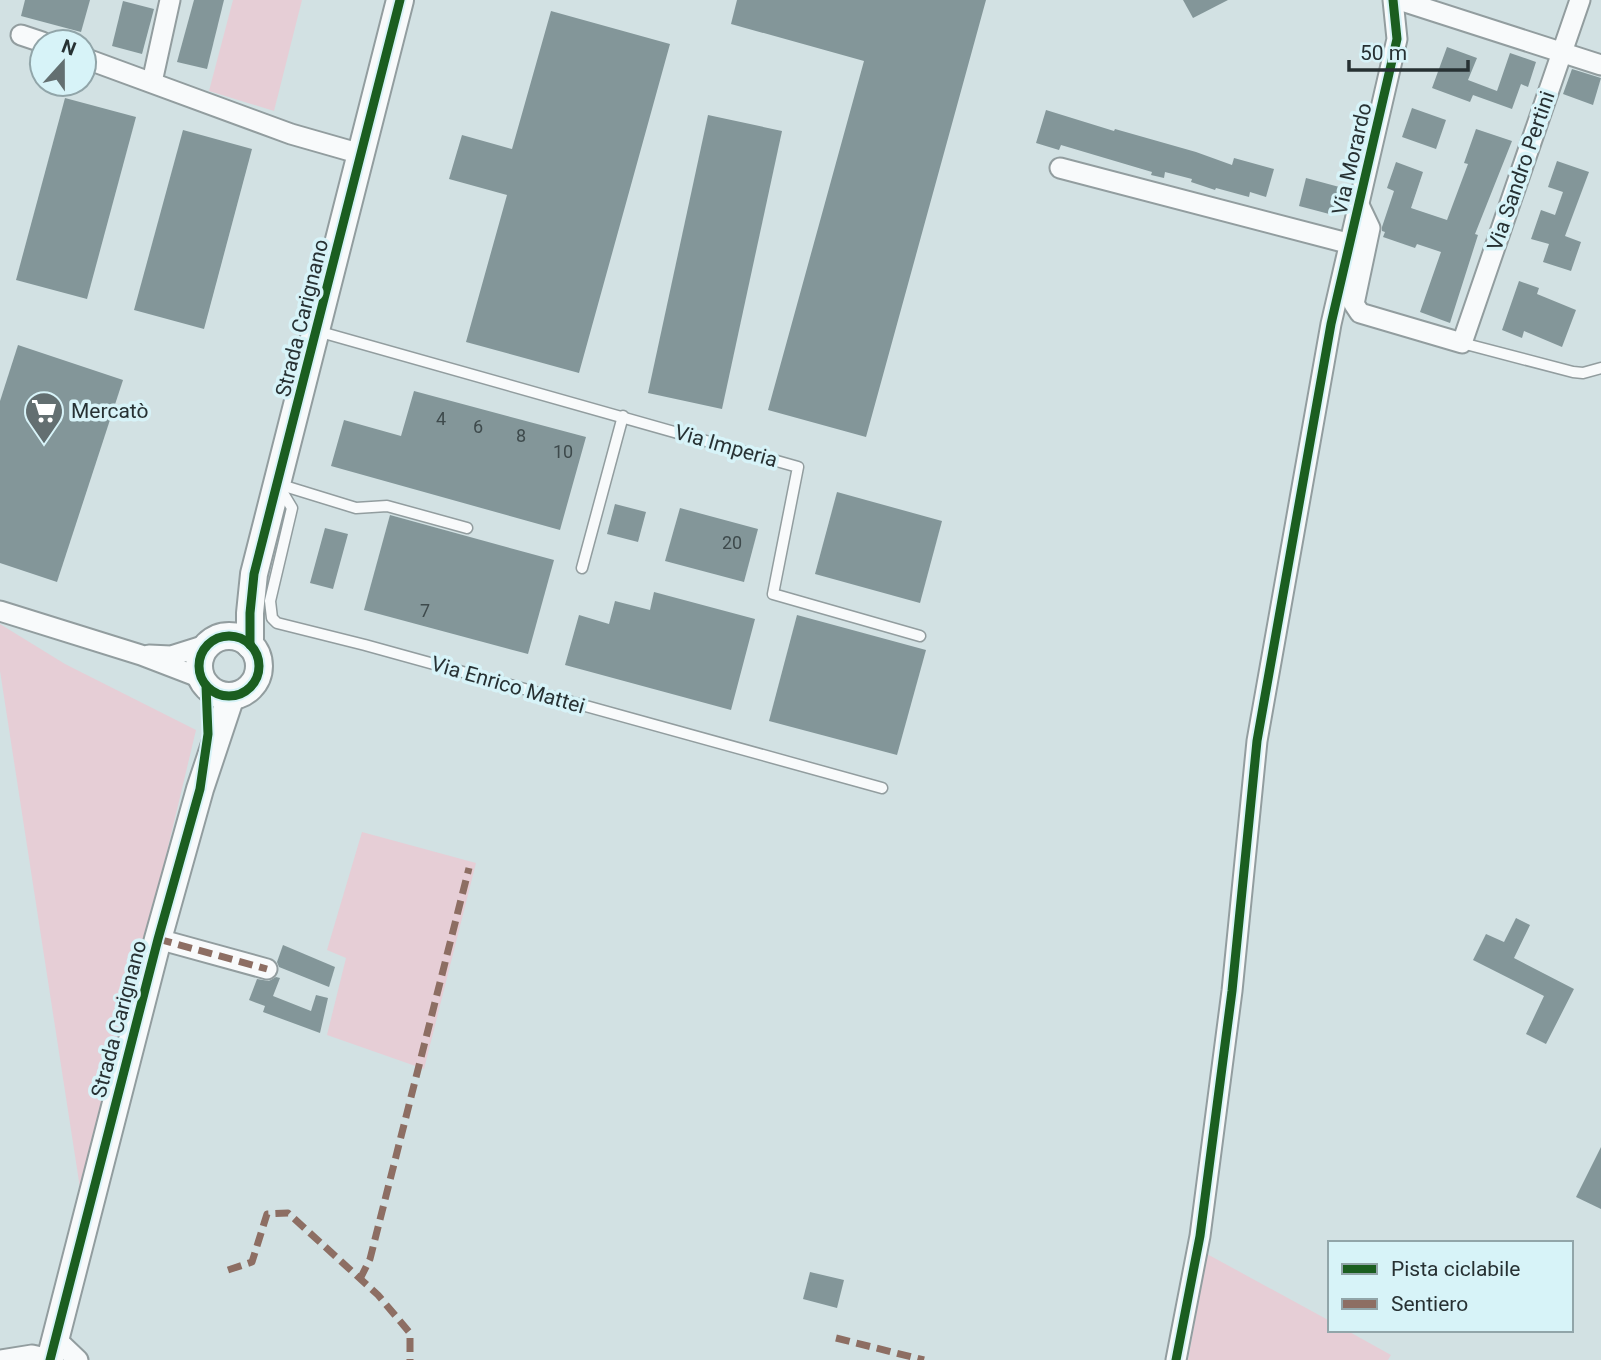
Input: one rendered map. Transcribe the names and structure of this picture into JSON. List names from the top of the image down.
{
  "streets": {
    "street": ["Via Morardo", "Via Sandro Pertini", "Strada Carignano"],
    "lane": ["Via Imperia", "Via Enrico Mattei"]
  },
  "crossings": [
    ["Via Morardo", "Via Sandro Pertini"],
    ["Strada Carignano", "Via Imperia"],
    ["Strada Carignano", "Via Enrico Mattei"]
  ],
  "places": {
    "supermarket": ["Mercatò"]
  },
  "house_numbers": [
    "4",
    "6",
    "8",
    "10",
    "20",
    "7"
  ],
  "legend": ["Pista ciclabile", "Sentiero"],
  "scale_bar": "50 m",
  "north": "top"
}
